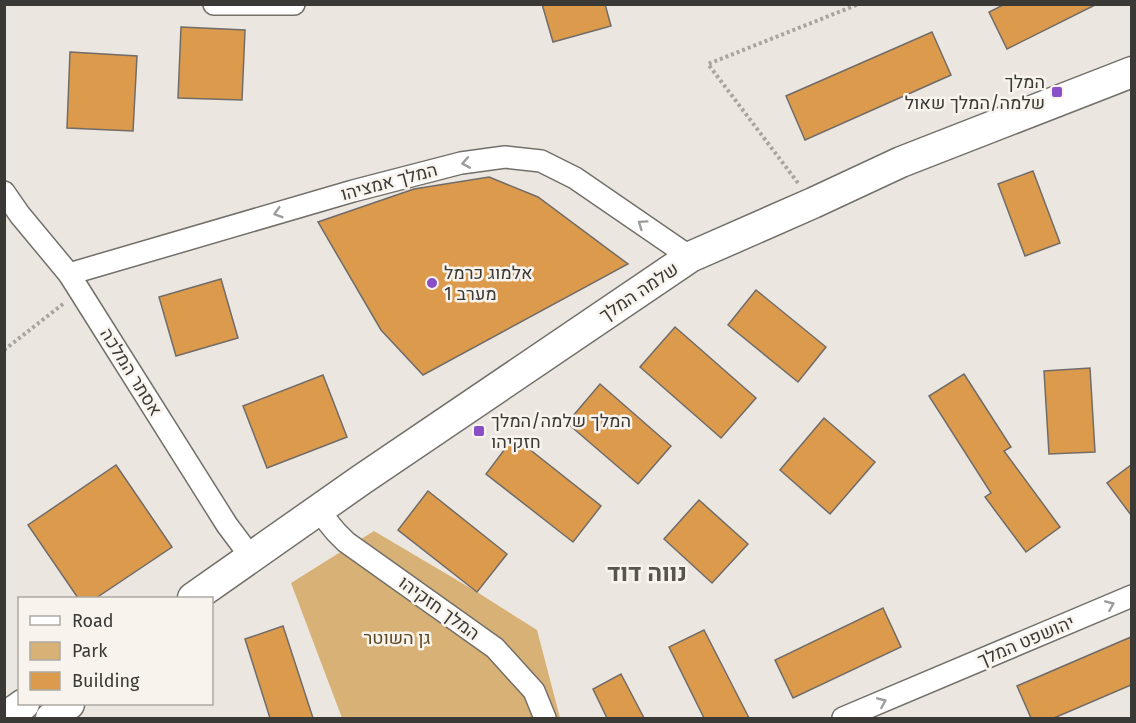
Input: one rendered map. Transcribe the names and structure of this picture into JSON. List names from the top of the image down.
{
  "streets": {
    "street": [
      "המלך אמציהו",
      "שלמה המלך",
      "אסתר המלכה",
      "המלך חזקיהו",
      "יהושפט המלך"
    ]
  },
  "crossings": [
    ["המלך אמציהו", "שלמה המלך"],
    ["המלך אמציהו", "אסתר המלכה"],
    ["שלמה המלך", "אסתר המלכה"],
    ["שלמה המלך", "המלך חזקיהו"]
  ],
  "one_way": ["המלך אמציהו", "יהושפט המלך"],
  "districts": ["נווה דוד"],
  "parks": ["גן השוטר"],
  "places": {
    "transit": ["המלך שלמה/המלך שאול", "המלך שלמה/המלך חזקיהו"],
    "other": ["אלמוג כרמל מערב 1"]
  },
  "legend": ["Road", "Park", "Building"]
}
